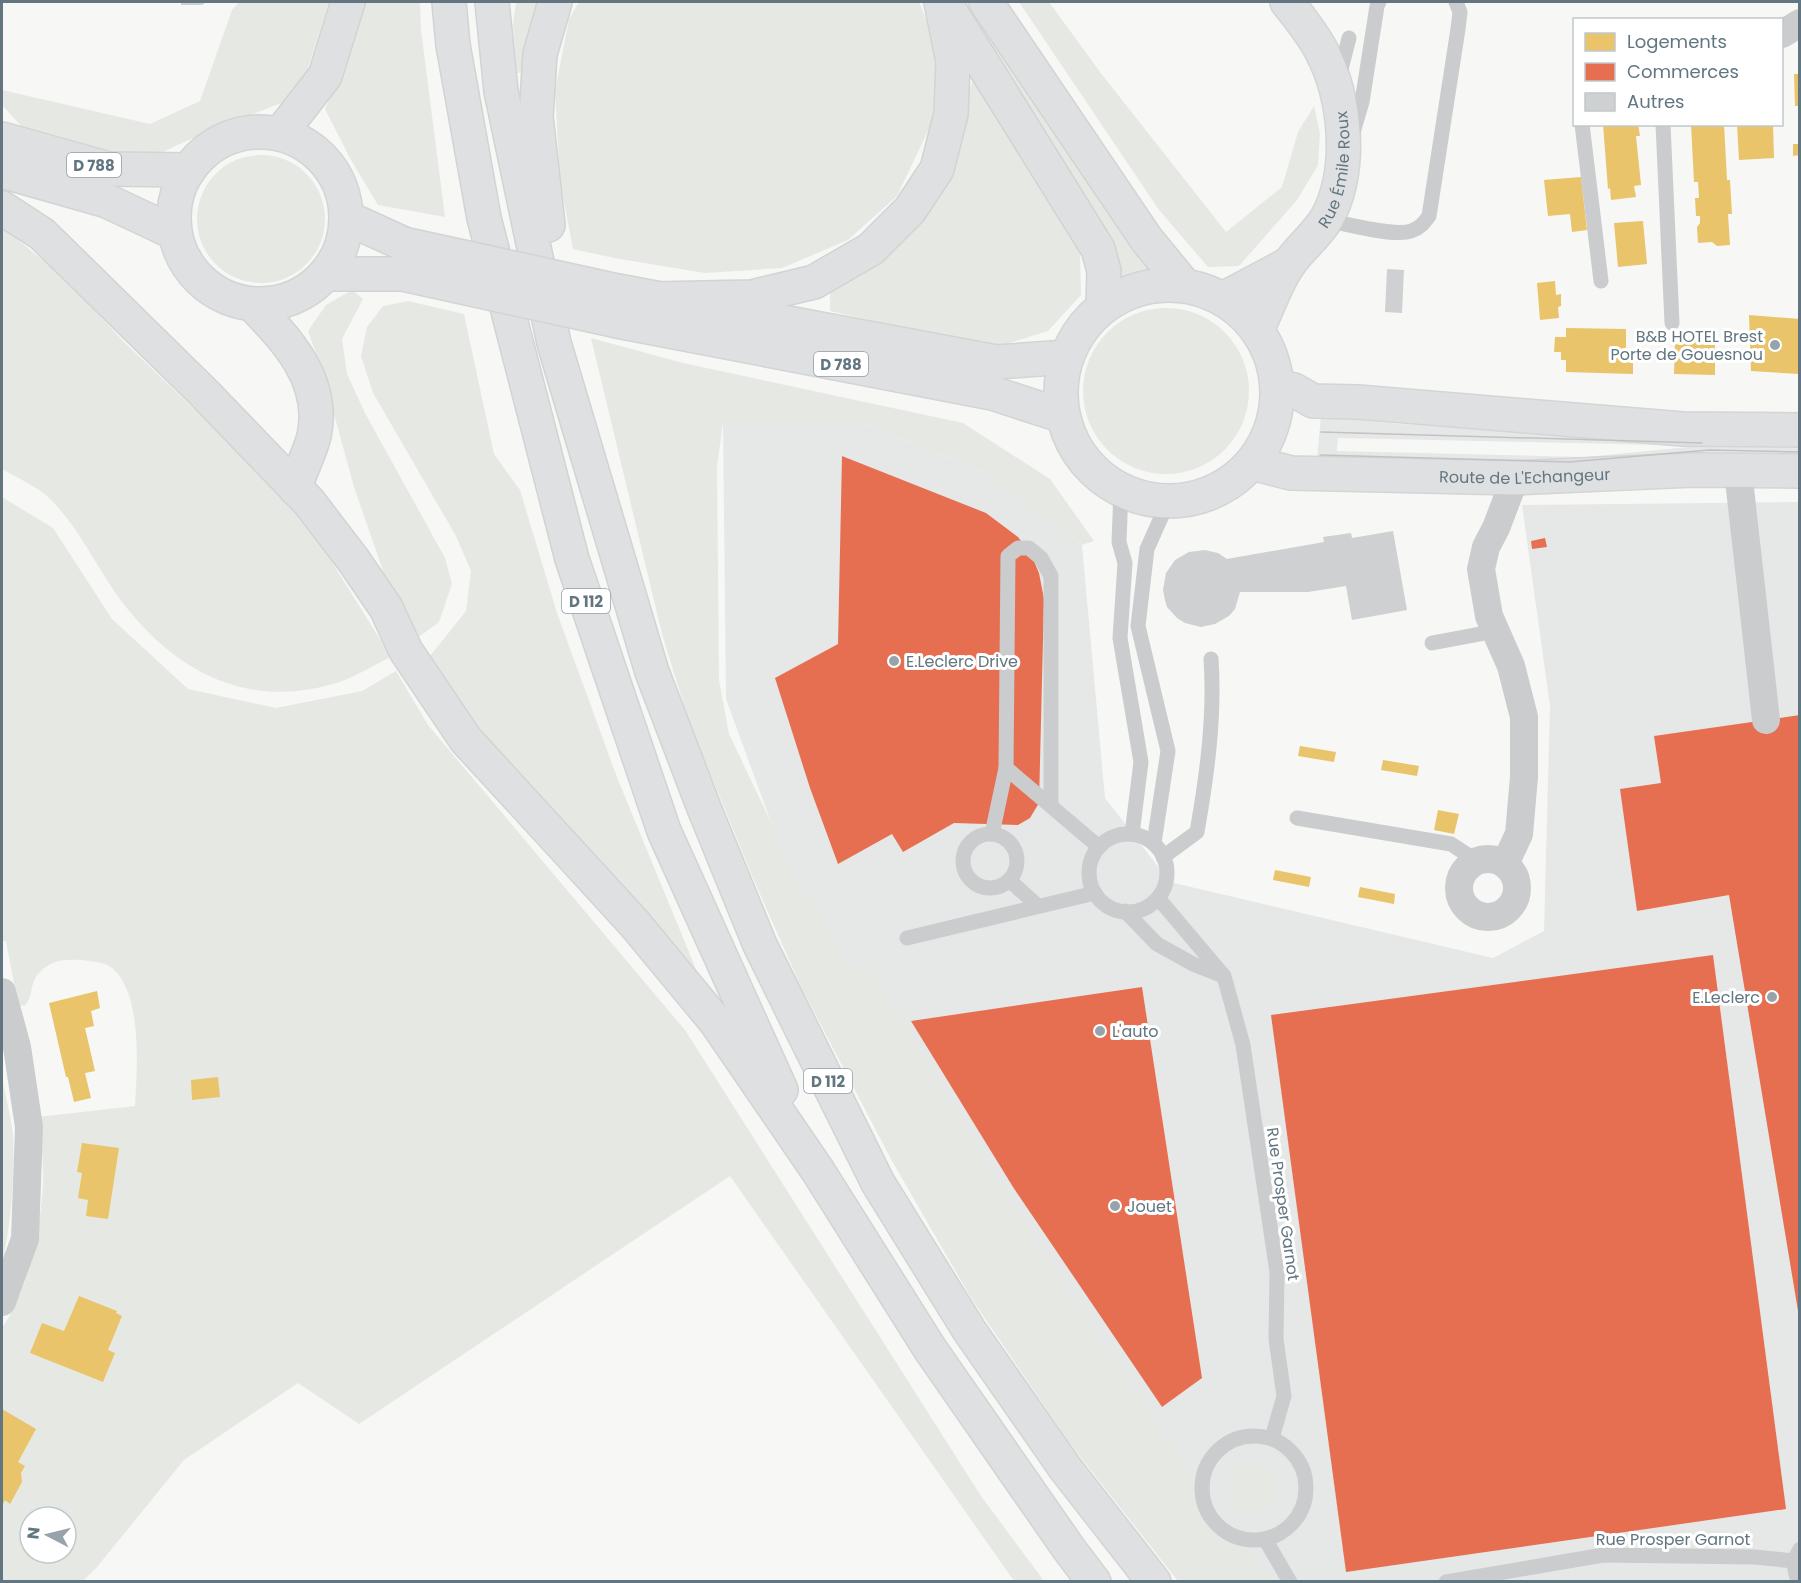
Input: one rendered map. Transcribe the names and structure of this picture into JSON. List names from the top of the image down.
{
  "streets": {
    "main road": [
      "D 788",
      "Rue Émile Roux",
      "Route de L'Echangeur",
      "D 112"
    ],
    "lane": ["Rue Prosper Garnot"]
  },
  "places": [
    "B&B HOTEL Brest Porte de Gouesnou",
    "E.Leclerc Drive",
    "E.Leclerc",
    "L'auto",
    "Jouet"
  ],
  "legend": ["Logements", "Commerces", "Autres"],
  "north": "left"
}
